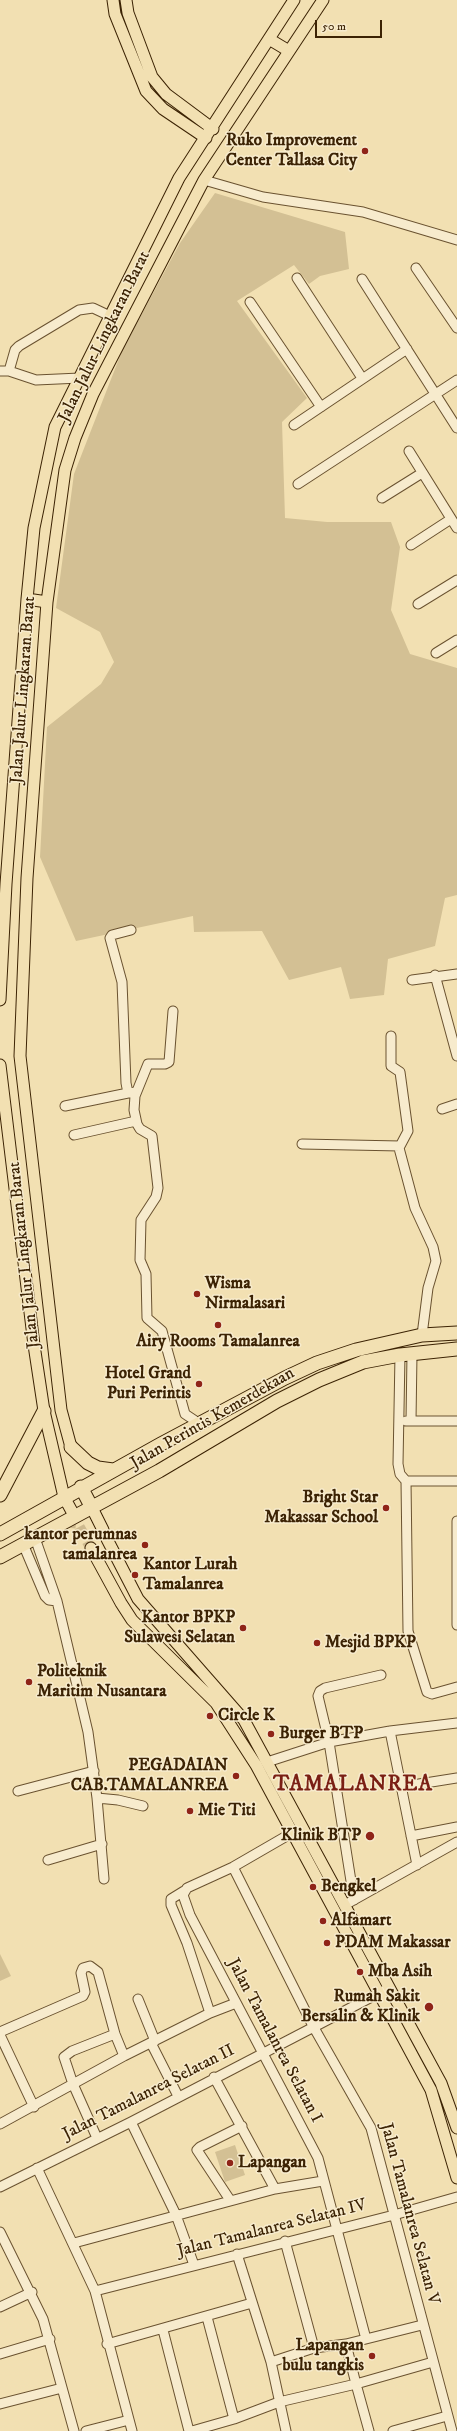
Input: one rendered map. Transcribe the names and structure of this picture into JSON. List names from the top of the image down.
{
  "streets": {
    "highway": ["Jalan Perintis Kemerdekaan"],
    "main road": ["Jalan Jalur Lingkaran Barat"],
    "street": [
      "Jalan Tamalanrea Selatan I",
      "Jalan Tamalanrea Selatan II",
      "Jalan Tamalanrea Selatan V",
      "Jalan Tamalanrea Selatan IV"
    ]
  },
  "crossings": [
    ["Jalan Jalur Lingkaran Barat", "Jalan Perintis Kemerdekaan"],
    ["Jalan Tamalanrea Selatan I", "Jalan Tamalanrea Selatan II"],
    ["Jalan Tamalanrea Selatan I", "Jalan Tamalanrea Selatan IV"],
    ["Jalan Tamalanrea Selatan II", "Jalan Tamalanrea Selatan V"],
    ["Jalan Tamalanrea Selatan V", "Jalan Tamalanrea Selatan IV"]
  ],
  "districts": ["TAMALANREA"],
  "places": [
    "Ruko Improvement Center Tallasa City",
    "Wisma Nirmalasari",
    "Airy Rooms Tamalanrea",
    "Hotel Grand Puri Perintis",
    "Bright Star Makassar School",
    "kantor perumnas tamalanrea",
    "Kantor Lurah Tamalanrea",
    "Kantor BPKP Sulawesi Selatan",
    "Mesjid BPKP",
    "Politeknik Maritim Nusantara",
    "Circle K",
    "Burger BTP",
    "PEGADAIAN CAB.TAMALANREA",
    "Mie Titi",
    "Klinik BTP",
    "Bengkel",
    "Alfamart",
    "PDAM Makassar",
    "Mba Asih",
    "Rumah Sakit Bersalin & Klinik",
    "Lapangan",
    "Lapangan bulu tangkis"
  ],
  "scale_bar": "50 m"
}
